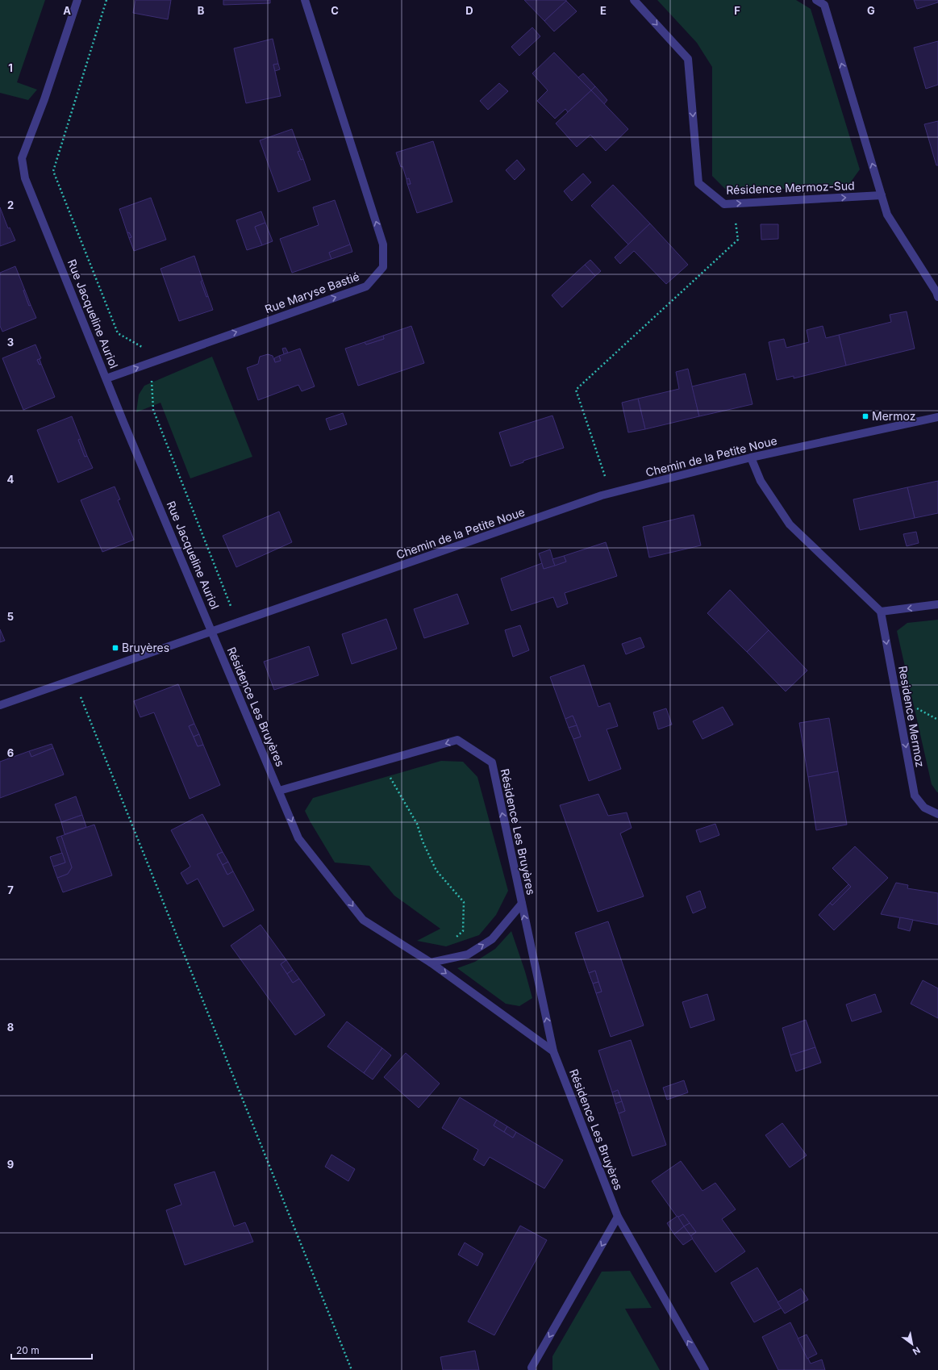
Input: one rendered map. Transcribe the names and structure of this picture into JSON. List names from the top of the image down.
{
  "streets": {
    "street": [
      "Résidence Mermoz-Sud",
      "Rue Maryse Bastié",
      "Rue Jacqueline Auriol",
      "Chemin de la Petite Noue",
      "Résidence Les Bruyères",
      "Residence Mermoz"
    ]
  },
  "crossings": [
    ["Rue Maryse Bastié", "Rue Jacqueline Auriol"],
    ["Rue Jacqueline Auriol", "Chemin de la Petite Noue"],
    ["Rue Jacqueline Auriol", "Résidence Les Bruyères"],
    ["Chemin de la Petite Noue", "Résidence Les Bruyères"]
  ],
  "one_way": ["Residence Mermoz"],
  "places": {
    "transit": ["Mermoz", "Bruyères"]
  },
  "scale_bar": "20 m",
  "north": "bottom right",
  "grid": {
    "columns": [
      "A",
      "B",
      "C",
      "D",
      "E",
      "F",
      "G"
    ],
    "rows": [
      "1",
      "2",
      "3",
      "4",
      "5",
      "6",
      "7",
      "8",
      "9"
    ]
  }
}
